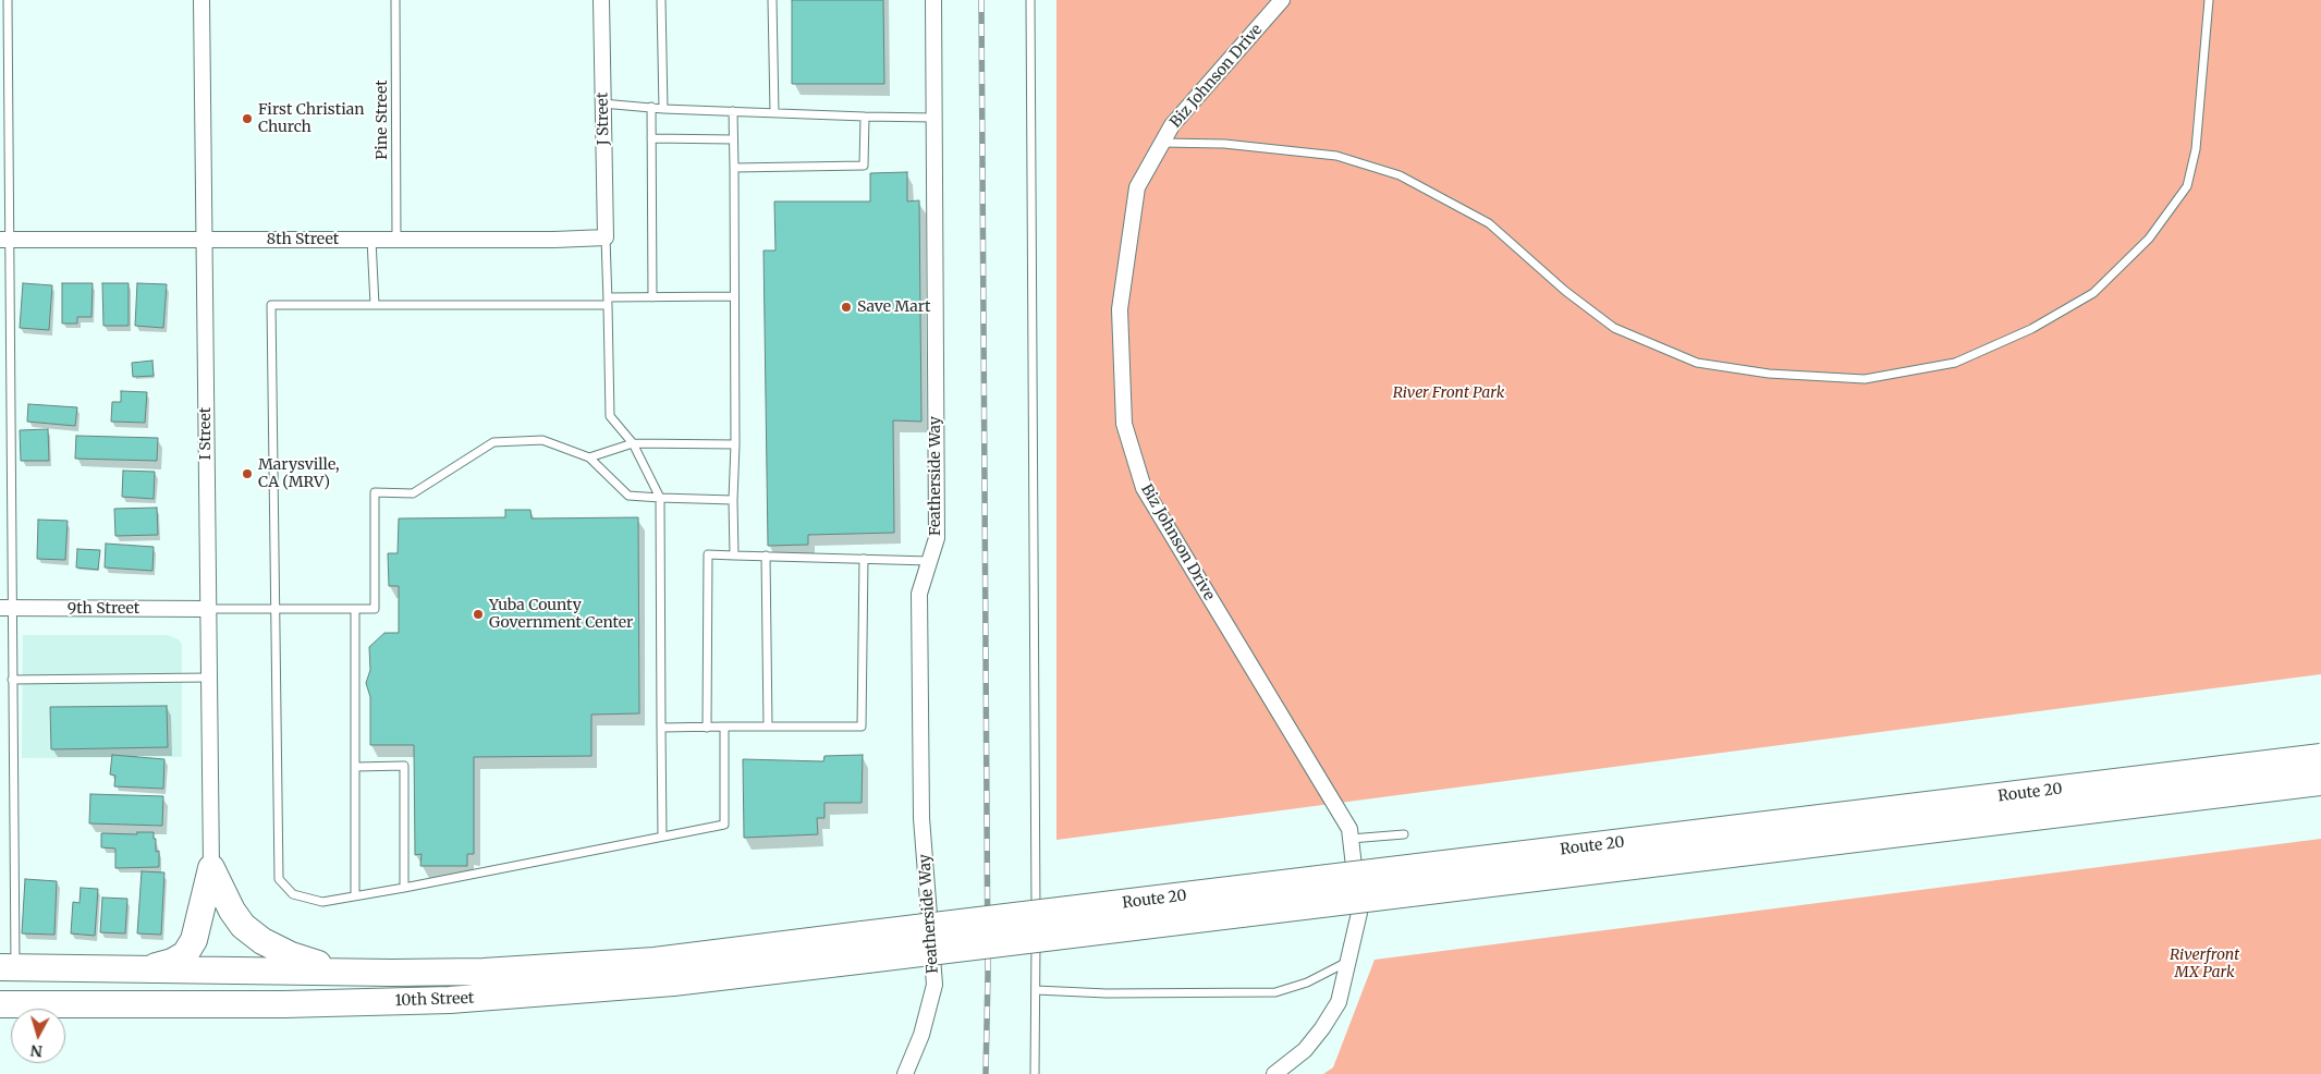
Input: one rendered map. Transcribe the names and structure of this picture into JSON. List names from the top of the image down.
{
  "streets": {
    "highway": ["Route 20", "10th Street"],
    "street": [
      "Biz Johnson Drive",
      "J Street",
      "8th Street",
      "I Street",
      "Featherside Way",
      "9th Street"
    ],
    "lane": ["Pine Street"]
  },
  "crossings": [
    ["J Street", "8th Street"],
    ["Pine Street", "8th Street"],
    ["8th Street", "I Street"],
    ["I Street", "9th Street"],
    ["Route 20", "10th Street"]
  ],
  "parks": ["River Front Park", "Riverfront MX Park"],
  "places": [
    "First Christian Church",
    "Save Mart",
    "Marysville, CA (MRV)",
    "Yuba County Government Center"
  ],
  "north": "bottom"
}
